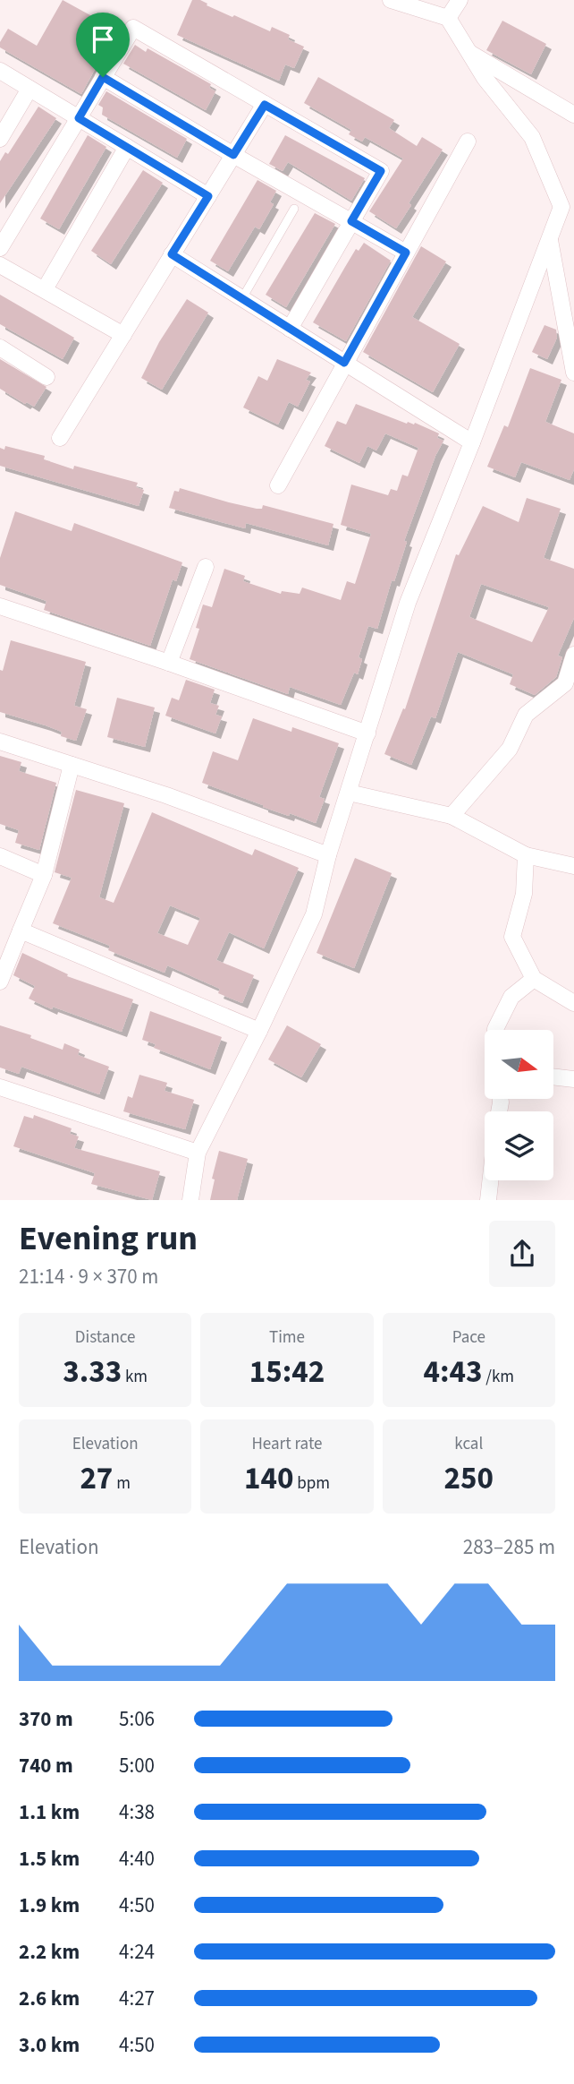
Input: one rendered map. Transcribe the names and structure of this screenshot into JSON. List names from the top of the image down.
{
  "north": "right",
  "page": {
    "heading": ["Evening run", "21:14 · 9 × 370 m"],
    "stats": [
      ["Distance", "3.33 km"],
      ["Time", "15:42"],
      ["Pace", "4:43 /km"],
      ["Elevation", "27 m"],
      ["Heart rate", "140 bpm"],
      ["kcal", "250"]
    ],
    "chart": ["Elevation", "283–285 m"],
    "list": [
      {
        "name": "370 m",
        "note": "5:06"
      },
      {
        "name": "740 m",
        "note": "5:00"
      },
      {
        "name": "1.1 km",
        "note": "4:38"
      },
      {
        "name": "1.5 km",
        "note": "4:40"
      },
      {
        "name": "1.9 km",
        "note": "4:50"
      },
      {
        "name": "2.2 km",
        "note": "4:24"
      },
      {
        "name": "2.6 km",
        "note": "4:27"
      },
      {
        "name": "3.0 km",
        "note": "4:50"
      }
    ]
  }
}
